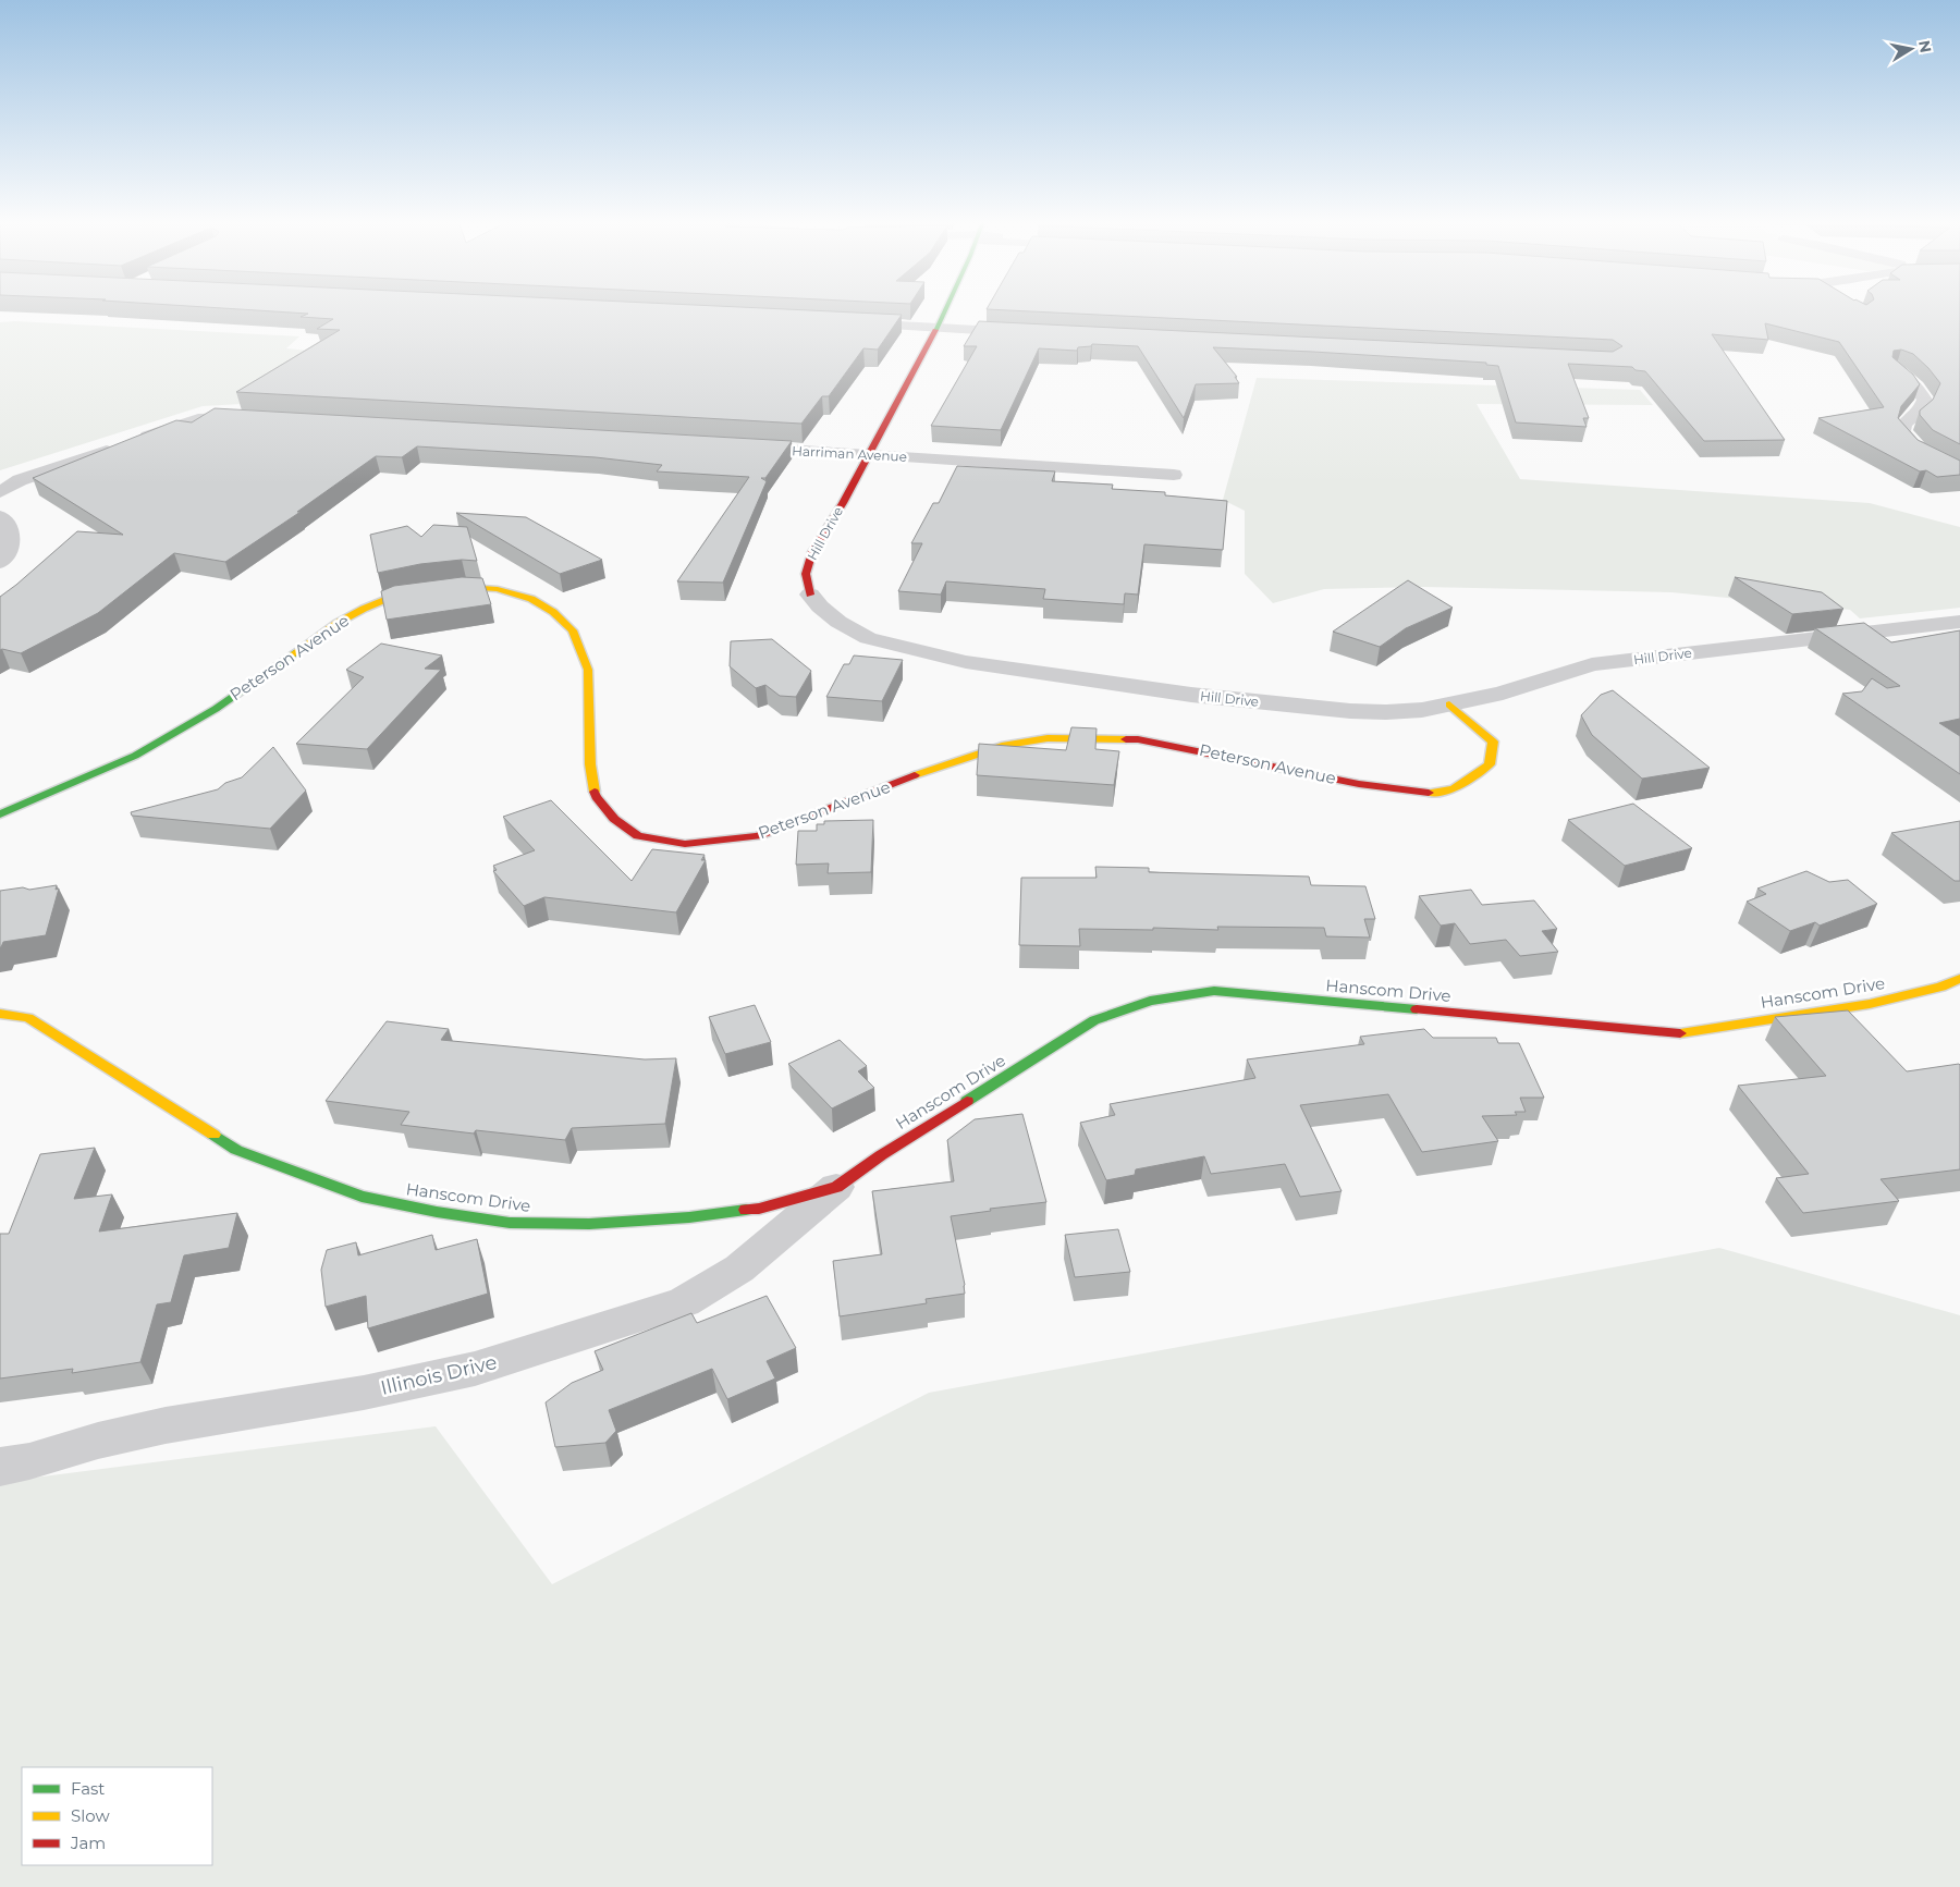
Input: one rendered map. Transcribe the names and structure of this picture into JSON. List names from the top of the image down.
{
  "streets": {
    "street": [
      "Harriman Avenue",
      "Hill Drive",
      "Peterson Avenue",
      "Hanscom Drive",
      "Illinois Drive"
    ]
  },
  "crossings": [
    ["Harriman Avenue", "Hill Drive"],
    ["Hill Drive", "Peterson Avenue"],
    ["Hanscom Drive", "Illinois Drive"]
  ],
  "legend": ["Fast", "Slow", "Jam"],
  "north": "right"
}
